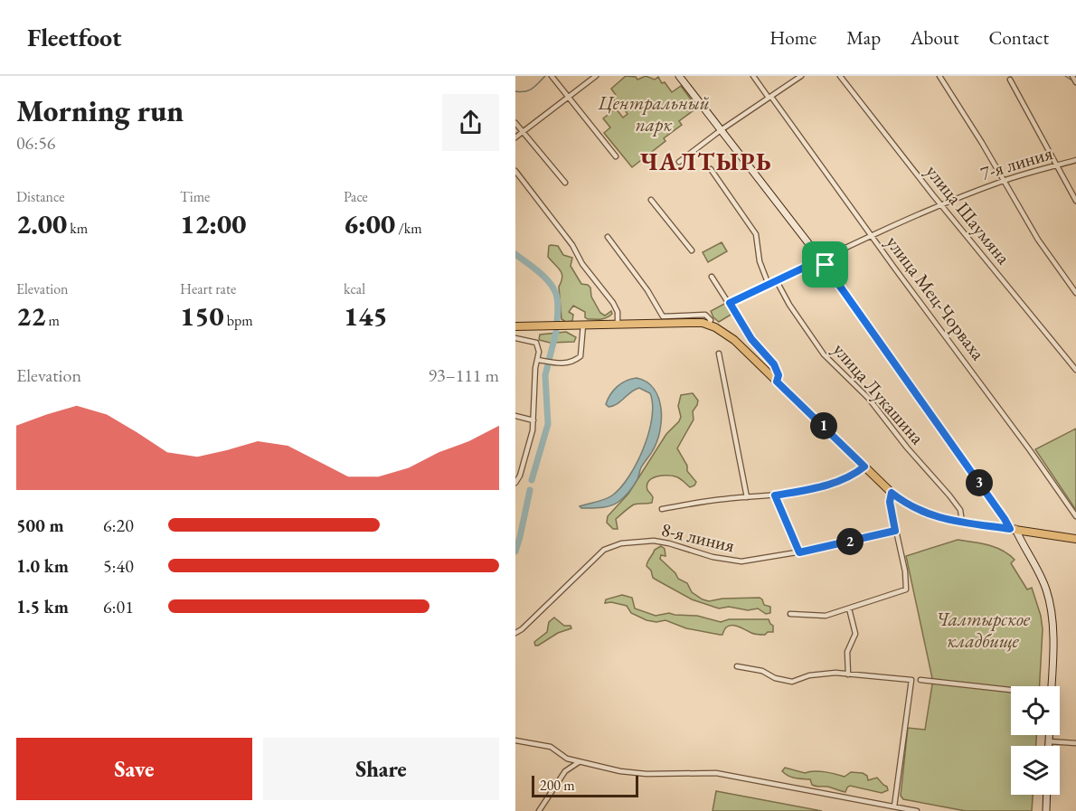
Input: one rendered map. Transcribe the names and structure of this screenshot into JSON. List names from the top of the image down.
{
  "streets": {
    "street": [
      "7-я линия",
      "улица Шаумяна",
      "улица Мец-Чорваха",
      "улица Лукашина",
      "8-я линия"
    ]
  },
  "crossings": [
    ["7-я линия", "улица Шаумяна"],
    ["7-я линия", "улица Мец-Чорваха"],
    ["7-я линия", "улица Лукашина"]
  ],
  "districts": ["ЧАЛТЫРЬ"],
  "parks": ["Центральный парк", "Чалтырское кладбище"],
  "scale_bar": "200 m",
  "page": {
    "header": "Fleetfoot",
    "nav": [
      "Home",
      "Map",
      "About",
      "Contact"
    ],
    "heading": ["Morning run", "06:56"],
    "stats": [
      ["Distance", "2.00 km"],
      ["Time", "12:00"],
      ["Pace", "6:00 /km"],
      ["Elevation", "22 m"],
      ["Heart rate", "150 bpm"],
      ["kcal", "145"]
    ],
    "chart": ["Elevation", "93–111 m"],
    "pins": ["1", "3", "2"],
    "list": [
      {
        "name": "500 m",
        "note": "6:20"
      },
      {
        "name": "1.0 km",
        "note": "5:40"
      },
      {
        "name": "1.5 km",
        "note": "6:01"
      }
    ],
    "buttons": ["Save", "Share"],
    "scale": "200 m"
  }
}
